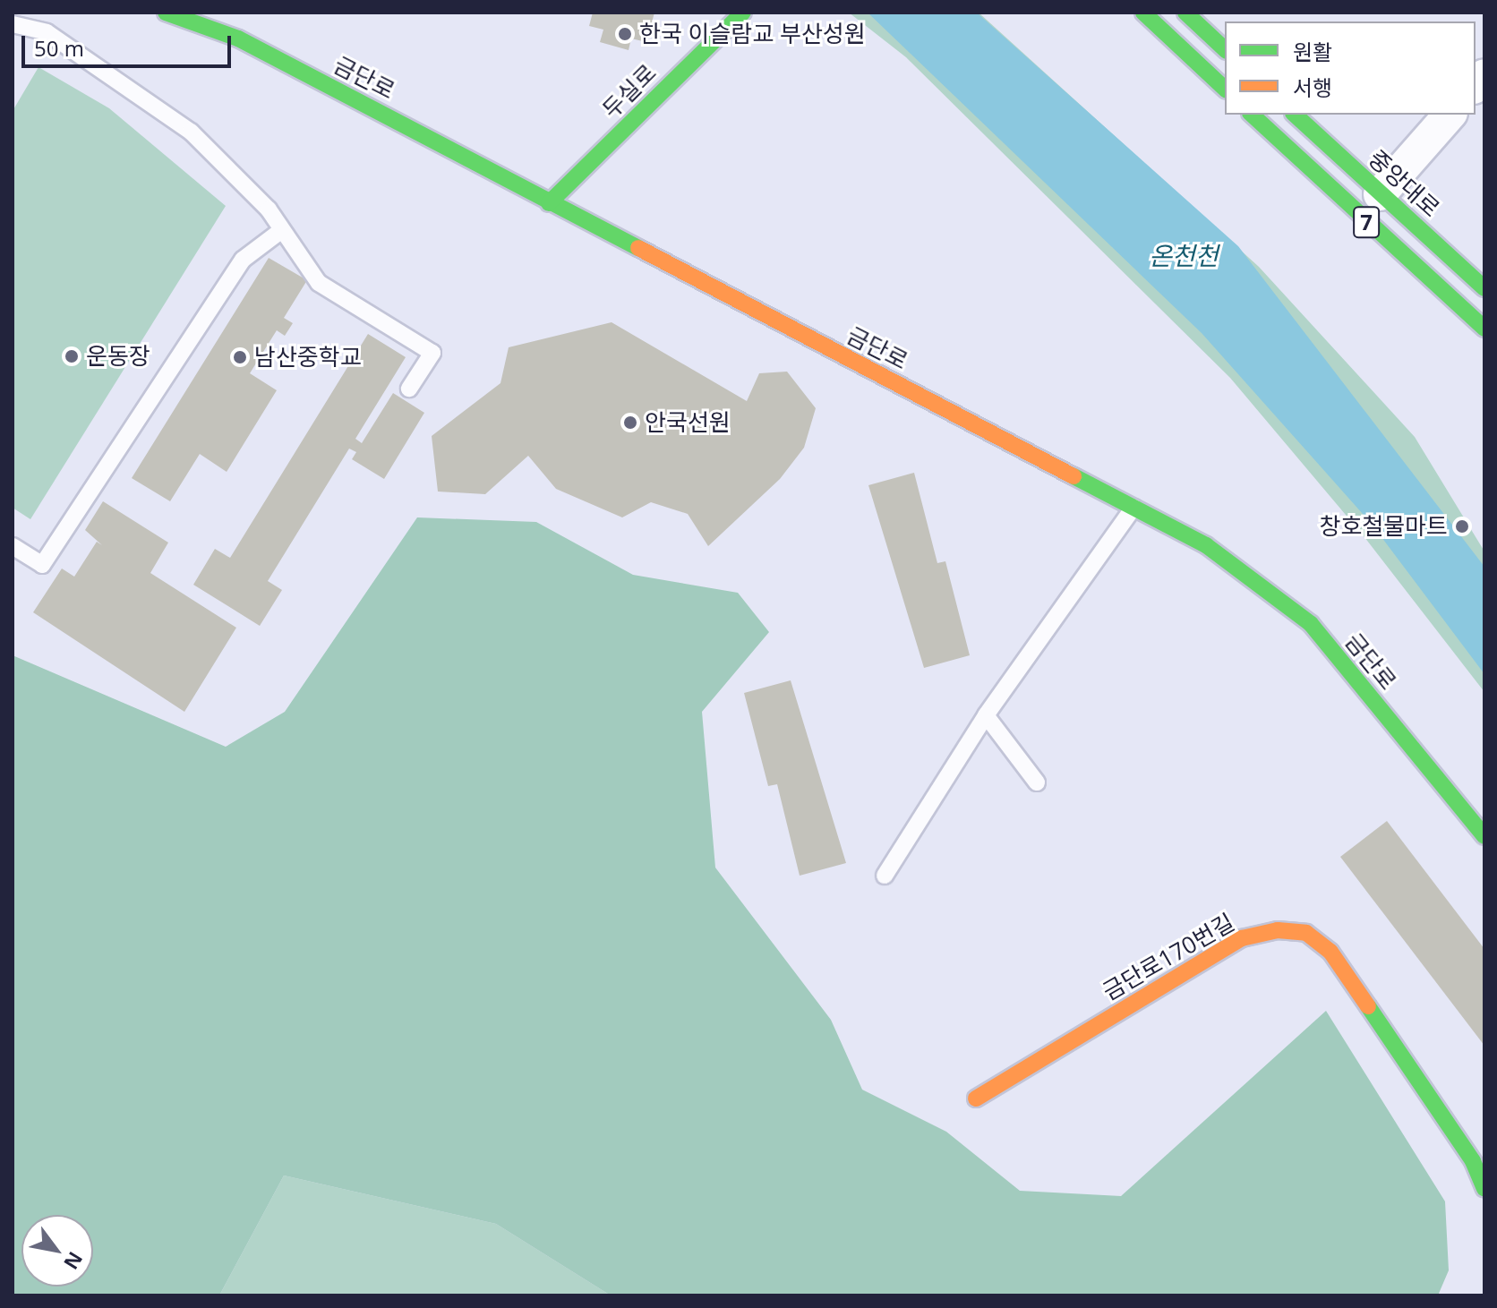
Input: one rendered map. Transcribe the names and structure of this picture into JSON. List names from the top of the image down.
{
  "streets": {
    "street": [
      "금단로",
      "두실로",
      "중앙대로",
      "7",
      "금단로170번길"
    ]
  },
  "crossings": [
    ["금단로", "두실로"]
  ],
  "water": ["온천천"],
  "places": [
    "한국 이슬람교 부산성원",
    "운동장",
    "남산중학교",
    "안국선원",
    "창호철물마트"
  ],
  "legend": ["원활", "서행"],
  "scale_bar": "50 m",
  "north": "bottom right"
}
